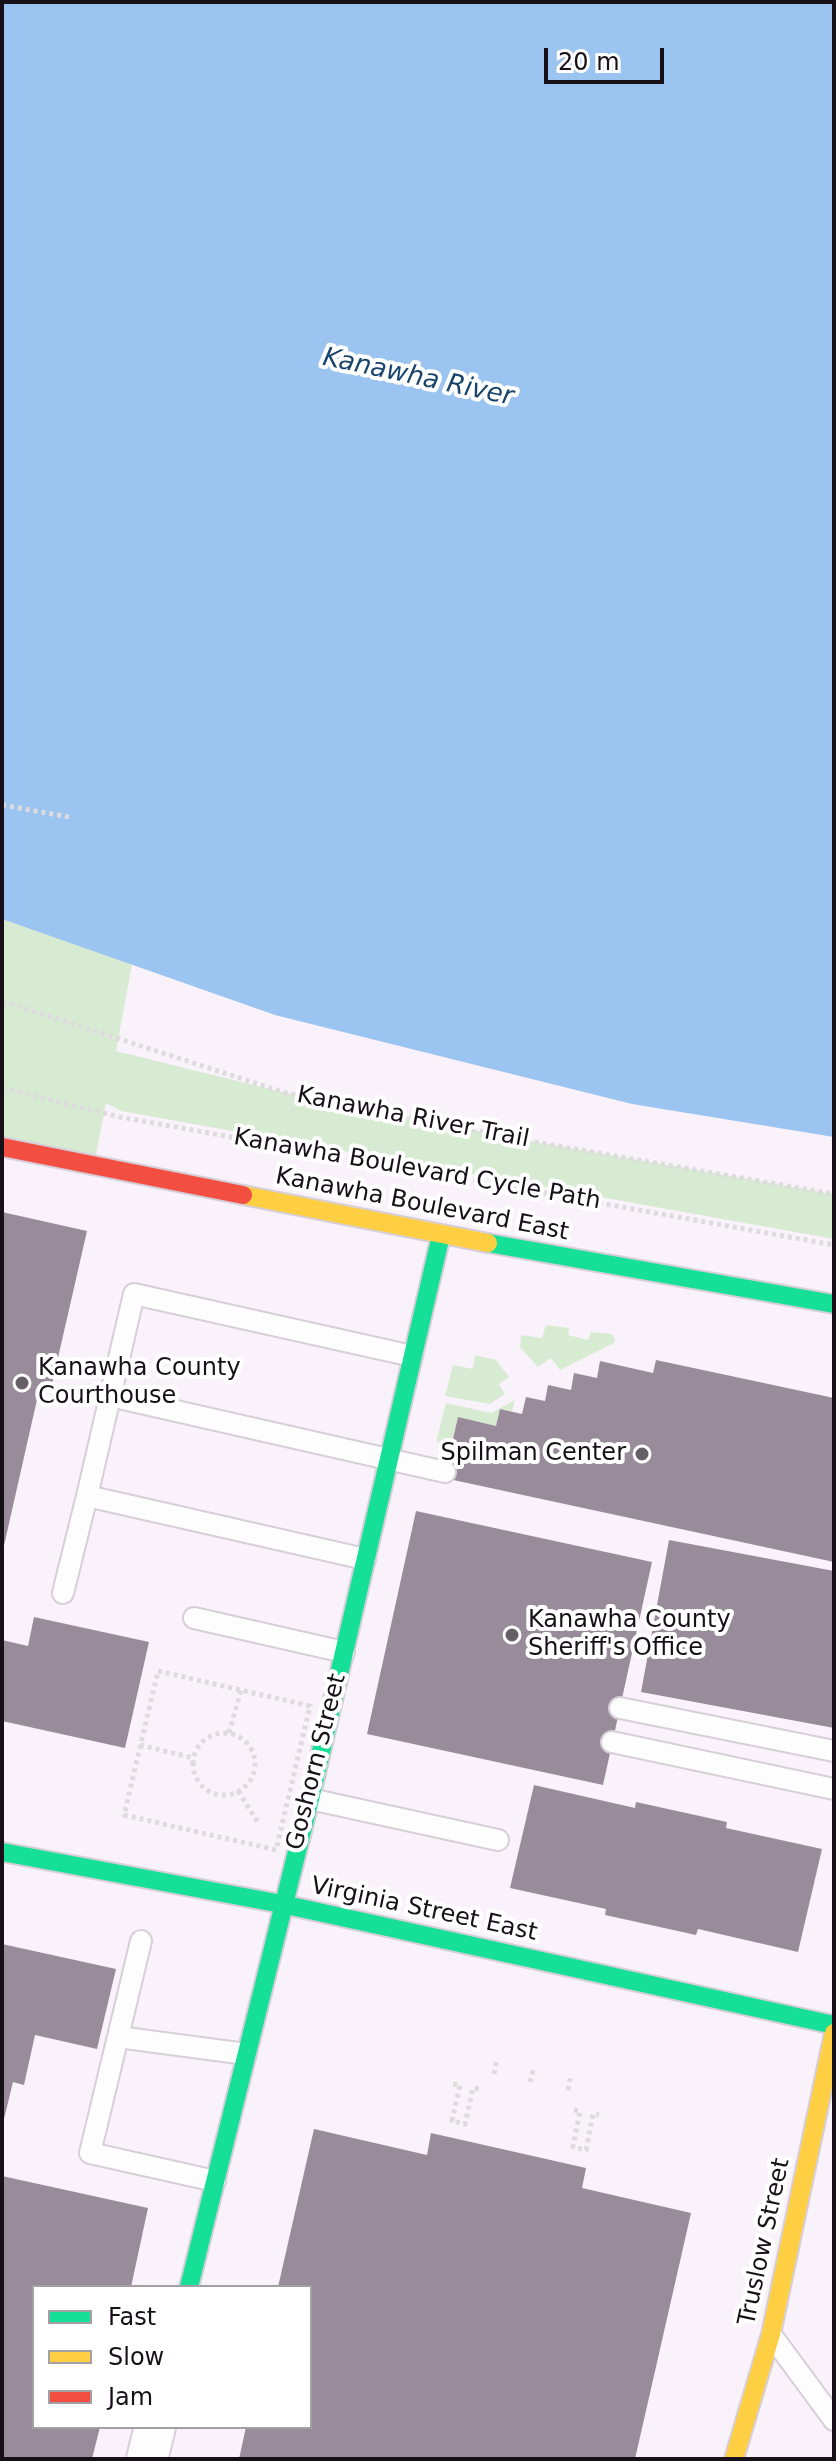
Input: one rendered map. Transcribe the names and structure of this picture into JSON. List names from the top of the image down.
{
  "streets": {
    "main road": [
      "Kanawha Boulevard East",
      "Goshorn Street",
      "Virginia Street East",
      "Truslow Street"
    ],
    "path": ["Kanawha River Trail", "Kanawha Boulevard Cycle Path"]
  },
  "crossings": [
    ["Kanawha Boulevard East", "Goshorn Street"],
    ["Goshorn Street", "Virginia Street East"]
  ],
  "water": ["Kanawha River"],
  "places": ["Kanawha County Courthouse", "Spilman Center", "Kanawha County Sheriff's Office"],
  "legend": ["Fast", "Slow", "Jam"],
  "scale_bar": "20 m"
}
